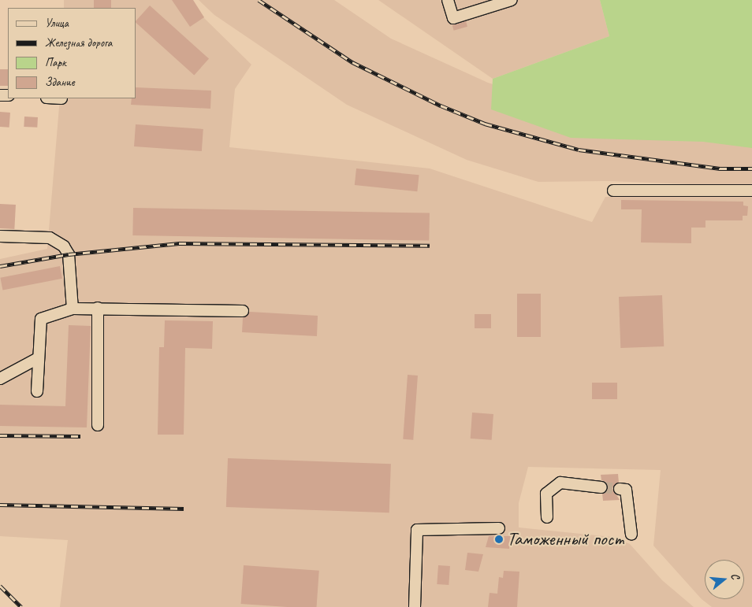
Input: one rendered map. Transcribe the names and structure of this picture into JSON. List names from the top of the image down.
{
  "places": ["Таможенный пост"],
  "legend": [
    "Улица",
    "Железная дорога",
    "Парк",
    "Здание"
  ],
  "north": "right"
}
